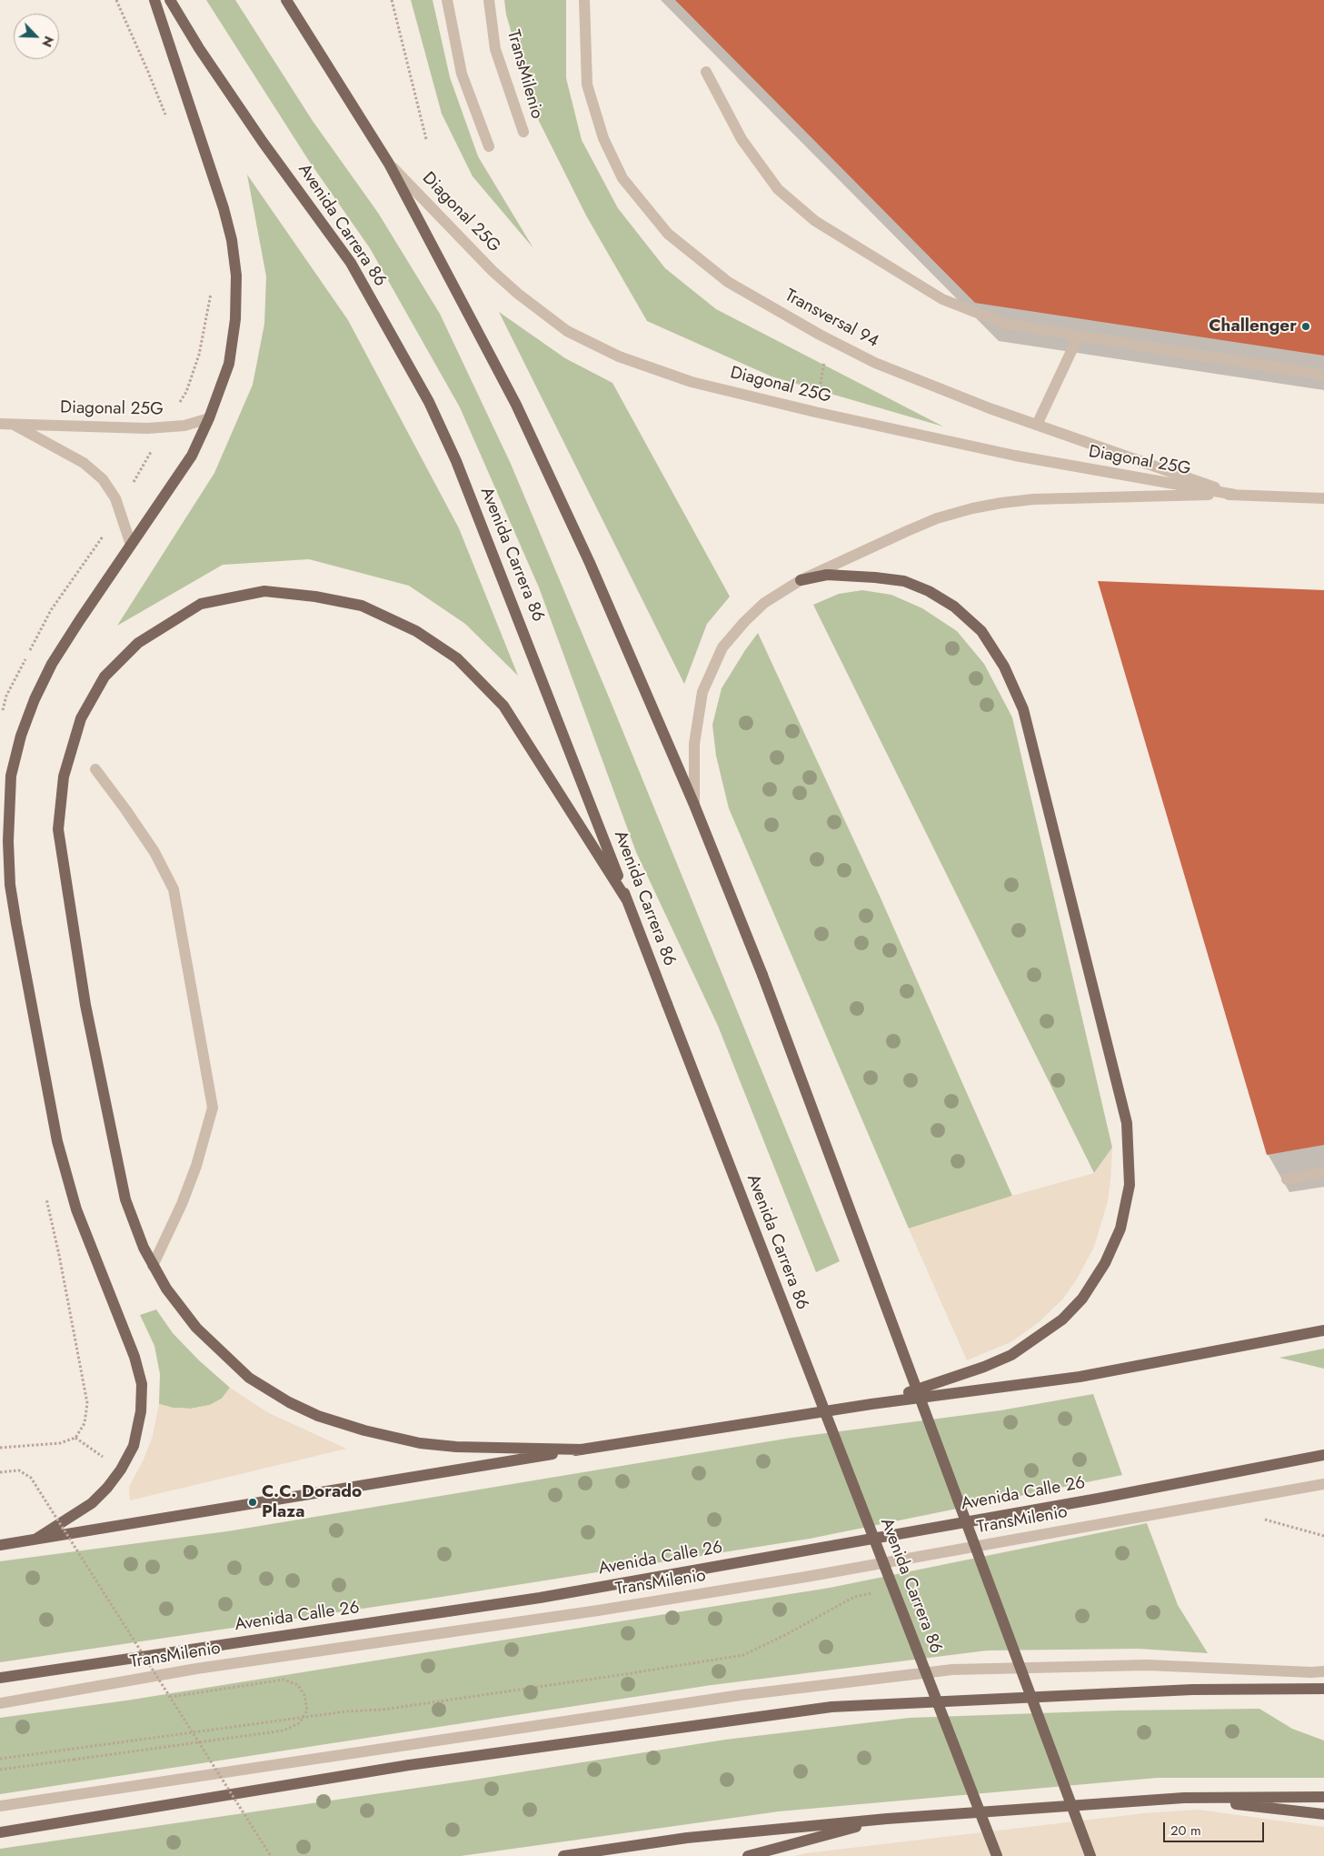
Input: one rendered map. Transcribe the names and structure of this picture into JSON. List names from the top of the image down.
{
  "streets": {
    "main road": ["Avenida Carrera 86", "Avenida Calle 26"],
    "street": ["TransMilenio", "Diagonal 25G", "Transversal 94"]
  },
  "crossings": [
    ["Diagonal 25G", "Transversal 94"]
  ],
  "places": ["Challenger", "C.C. Dorado Plaza"],
  "scale_bar": "20 m",
  "north": "bottom right"
}
